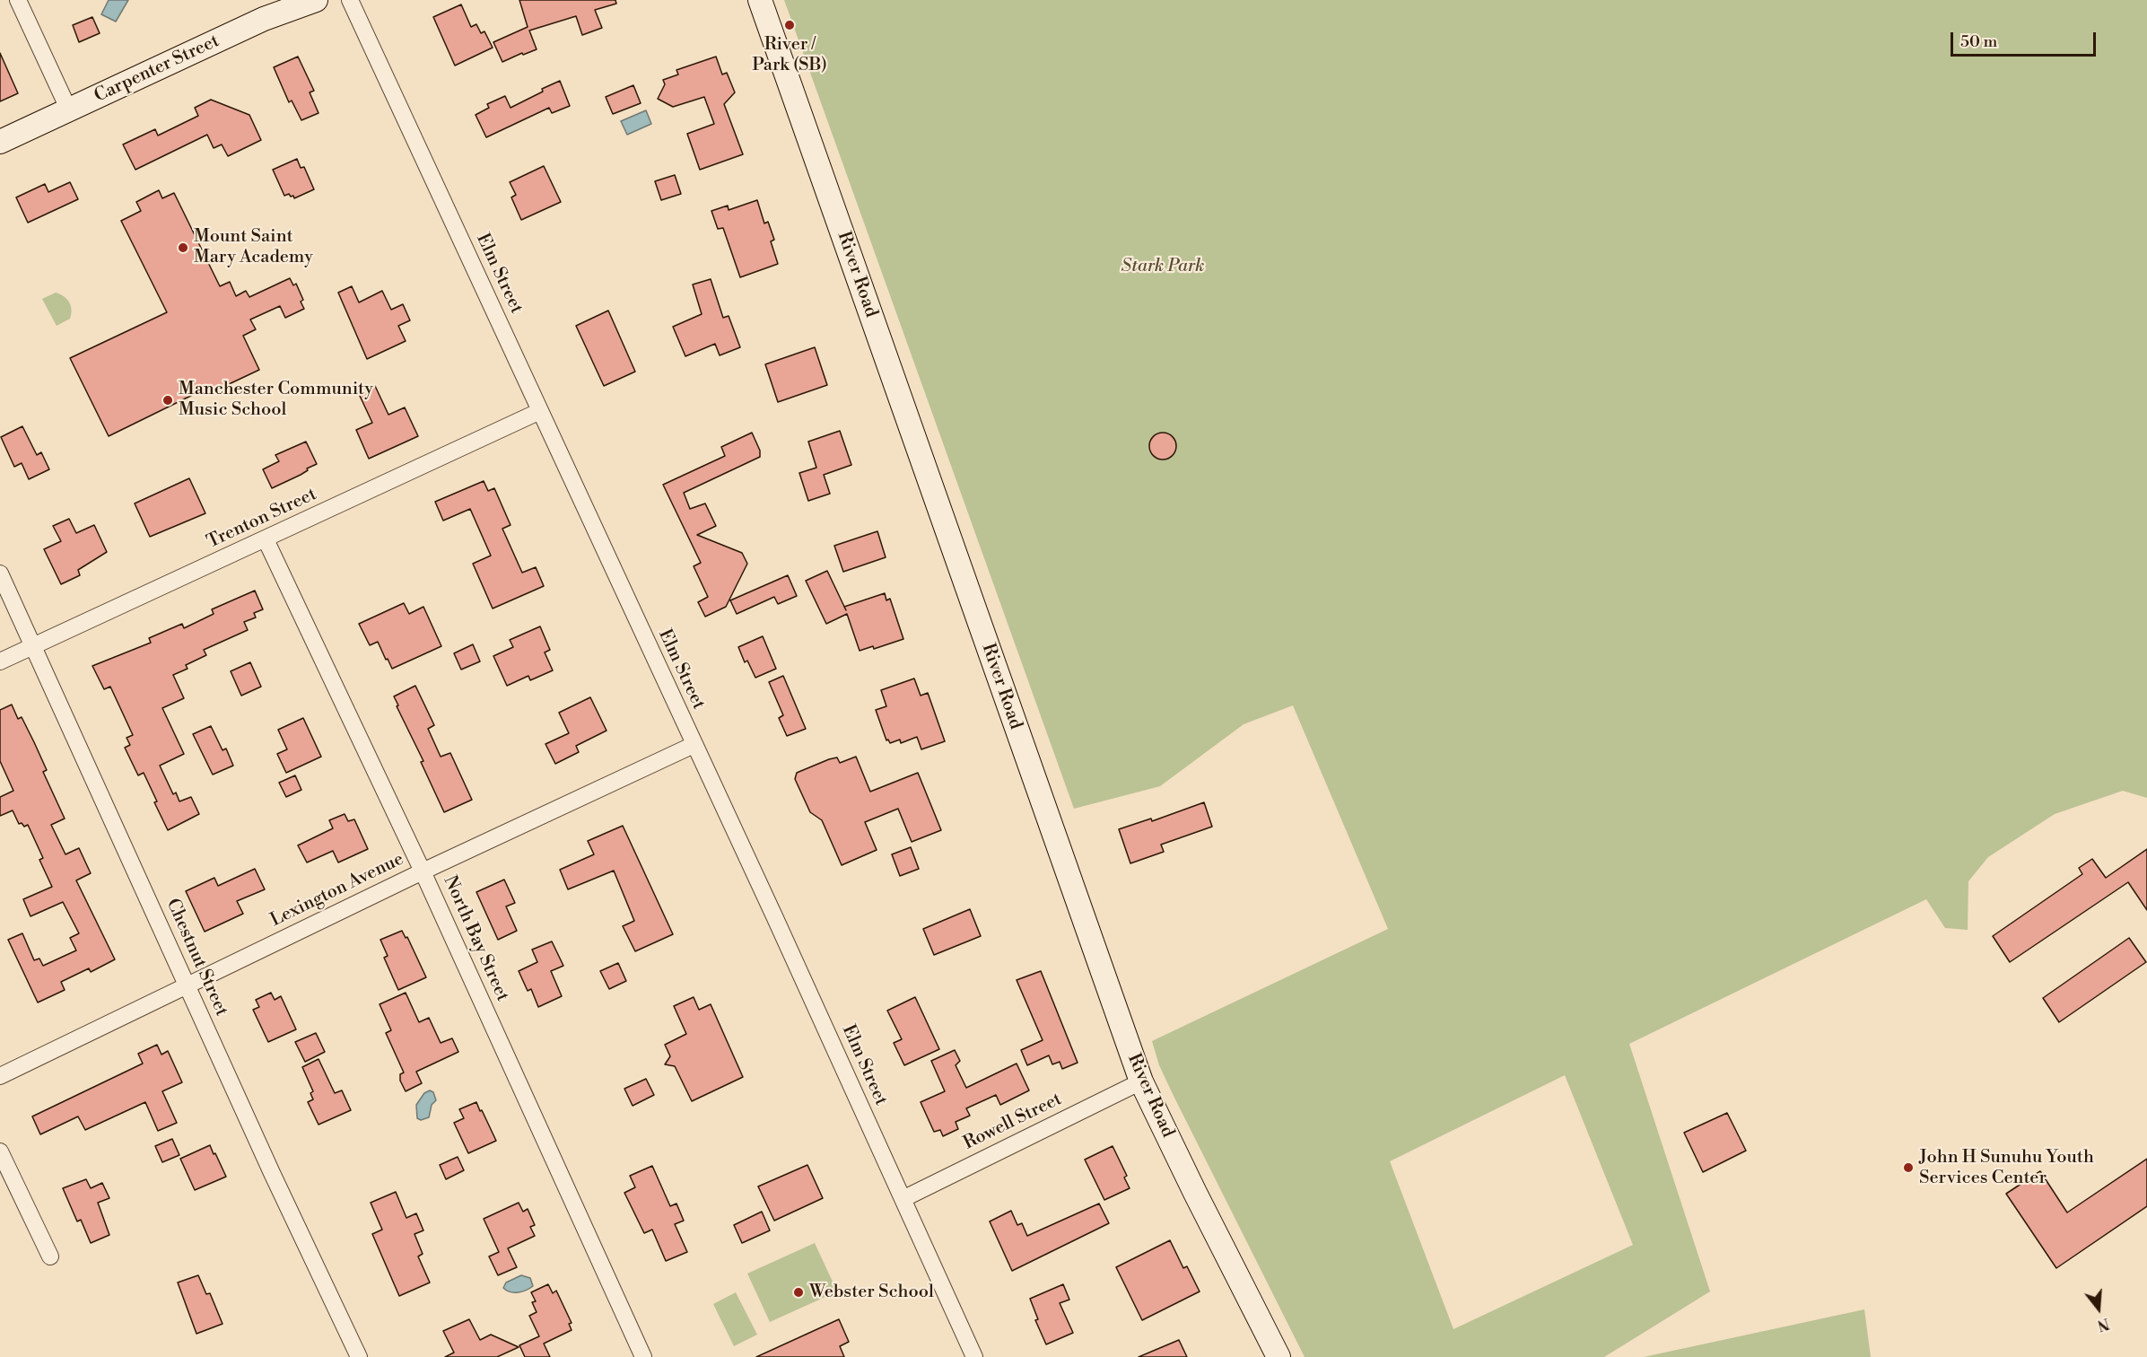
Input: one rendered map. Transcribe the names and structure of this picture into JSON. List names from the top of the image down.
{
  "streets": {
    "street": [
      "Carpenter Street",
      "Elm Street",
      "River Road",
      "Trenton Street",
      "Lexington Avenue",
      "North Bay Street",
      "Chestnut Street",
      "Rowell Street"
    ]
  },
  "crossings": [
    ["Elm Street", "Trenton Street"],
    ["Elm Street", "Lexington Avenue"],
    ["Elm Street", "Rowell Street"],
    ["River Road", "Rowell Street"],
    ["Trenton Street", "North Bay Street"],
    ["Trenton Street", "Chestnut Street"],
    ["Lexington Avenue", "North Bay Street"],
    ["Lexington Avenue", "Chestnut Street"]
  ],
  "parks": ["Stark Park"],
  "places": [
    "River / Park (SB)",
    "Mount Saint Mary Academy",
    "Manchester Community Music School",
    "John H Sunuhu Youth Services Center",
    "Webster School"
  ],
  "scale_bar": "50 m",
  "north": "bottom"
}
